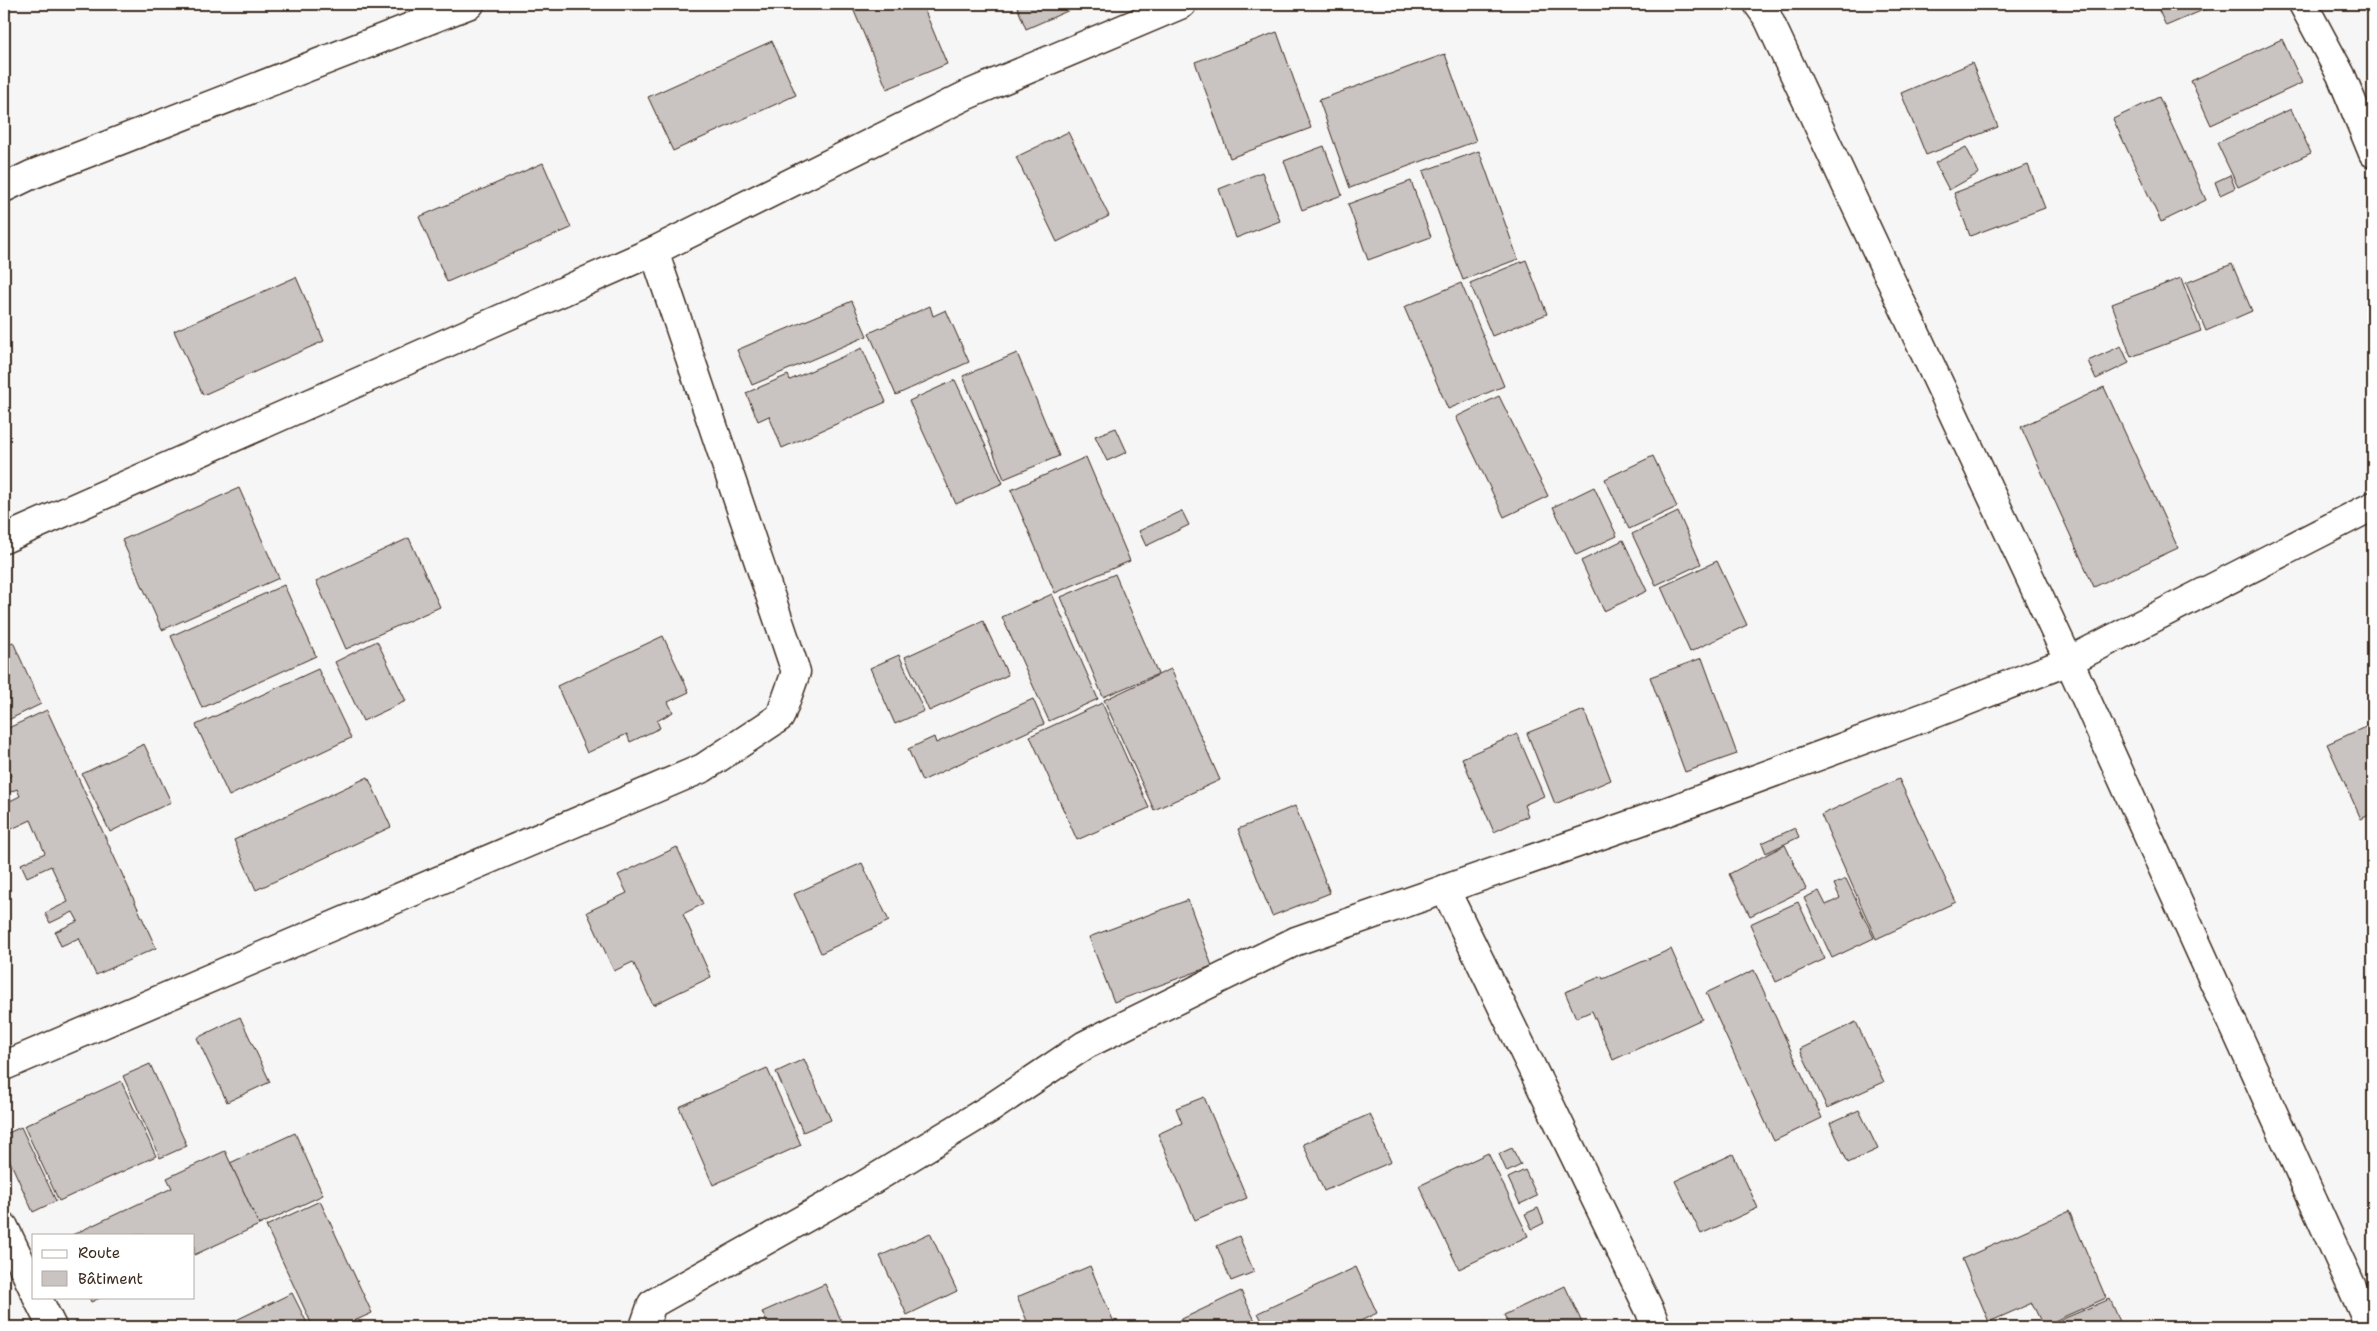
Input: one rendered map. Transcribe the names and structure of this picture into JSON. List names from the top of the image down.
{
  "legend": ["Route", "Bâtiment"]
}
